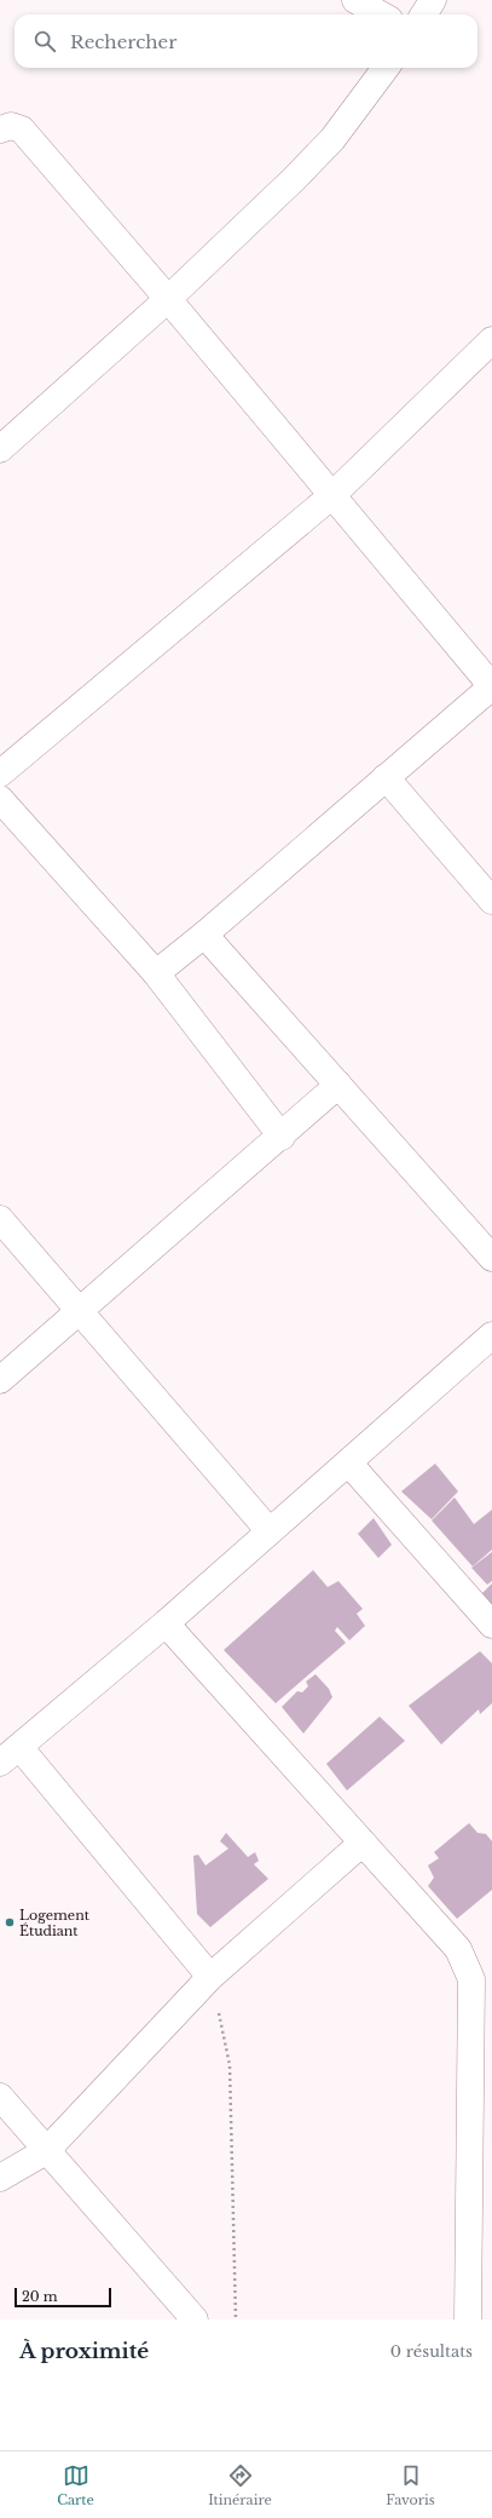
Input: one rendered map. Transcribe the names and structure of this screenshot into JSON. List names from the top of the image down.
{
  "places": ["Logement Étudiant"],
  "scale_bar": "20 m",
  "page": {
    "search": "Rechercher",
    "scale": "20 m",
    "heading": ["À proximité", "0 résultats"],
    "nav": ["Carte", "Itinéraire", "Favoris"]
  }
}
